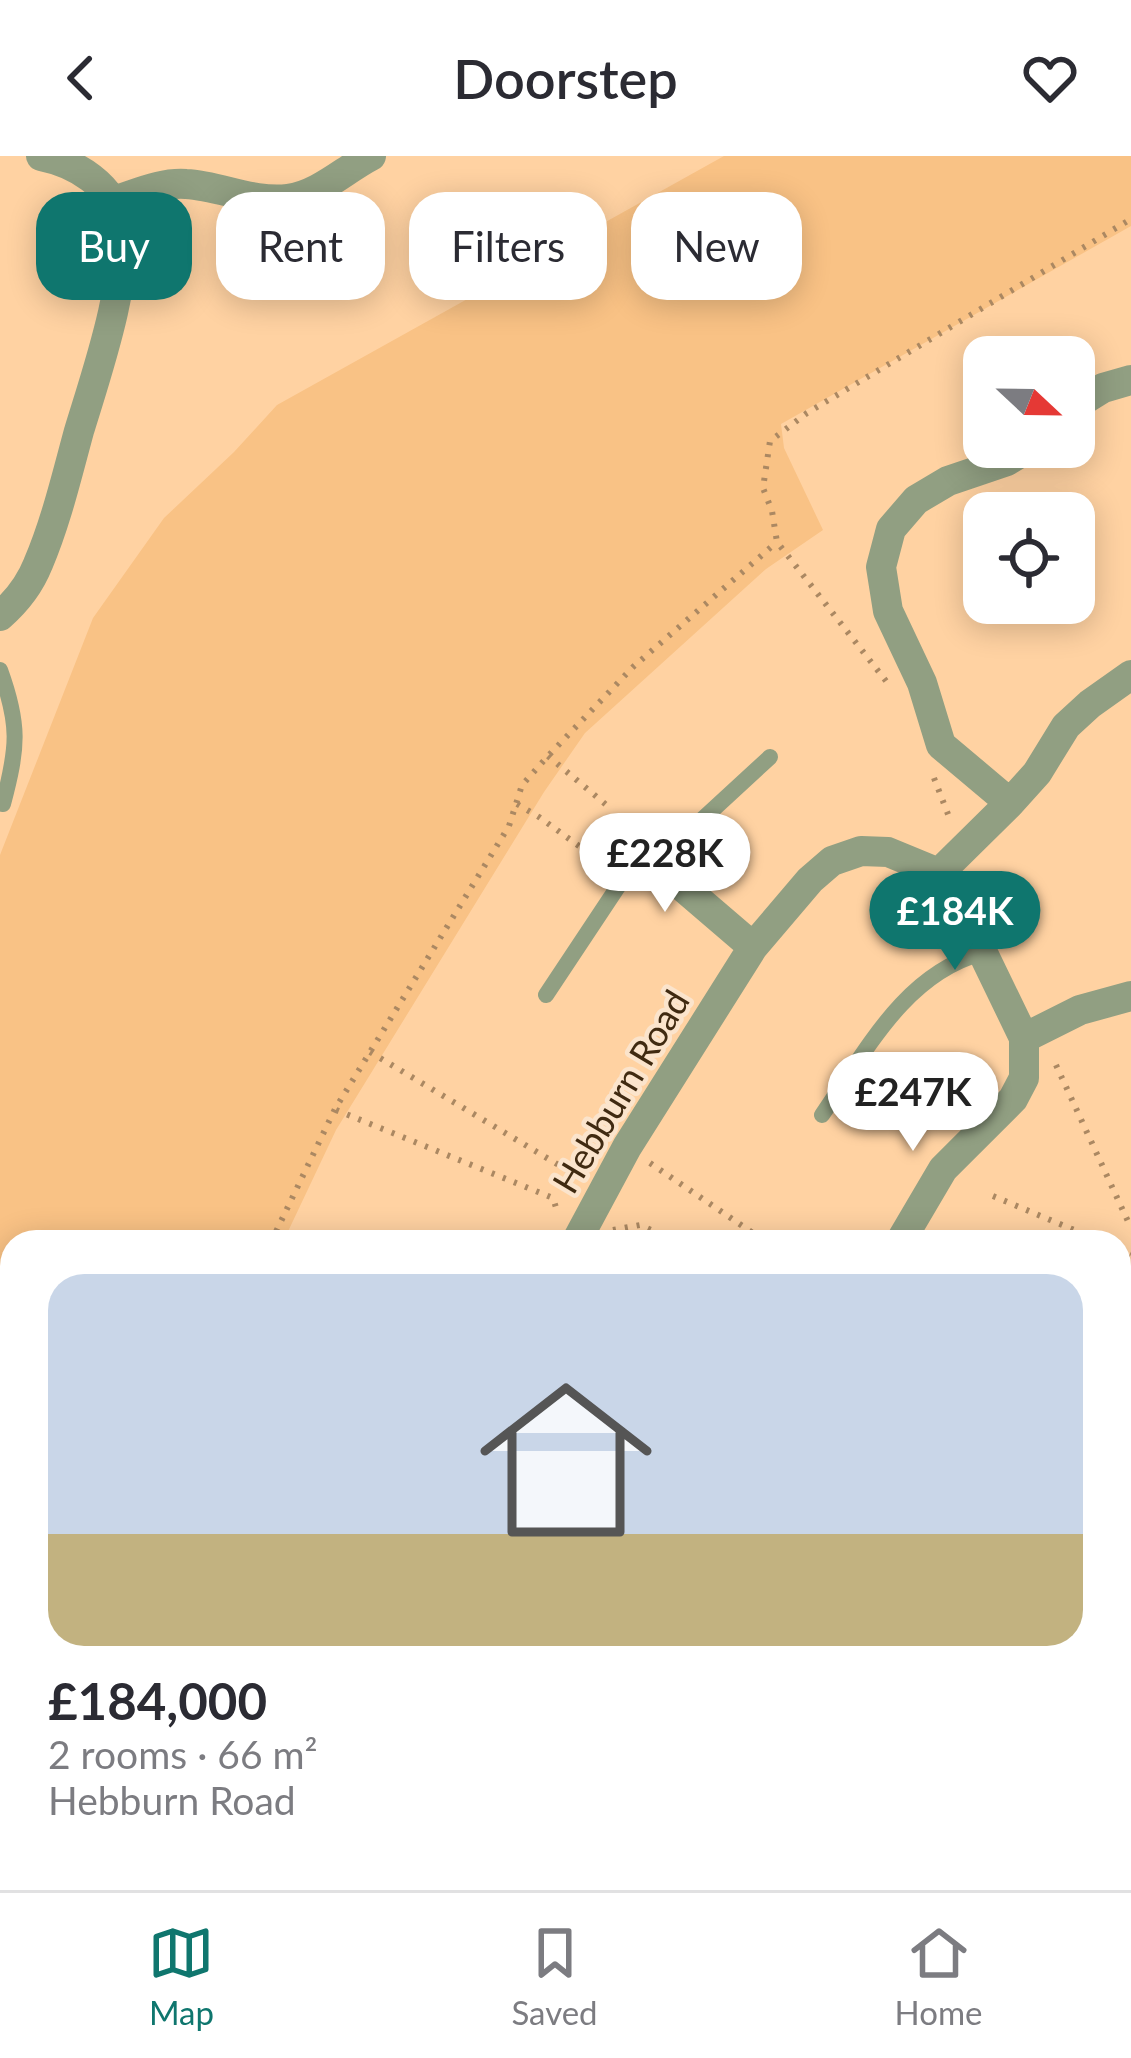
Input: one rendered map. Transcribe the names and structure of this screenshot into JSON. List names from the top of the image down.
{
  "streets": {
    "street": ["Hebburn Road"]
  },
  "north": "right",
  "page": {
    "header": "Doorstep",
    "chip": [
      "Buy",
      "Rent",
      "Filters",
      "New"
    ],
    "price": ["£228K", "£184K", "£247K"],
    "list": [
      {
        "name": "£184,000",
        "note": "2 rooms · 66 m² · Hebburn Road"
      }
    ],
    "tabs": ["Map", "Saved", "Home"]
  }
}
